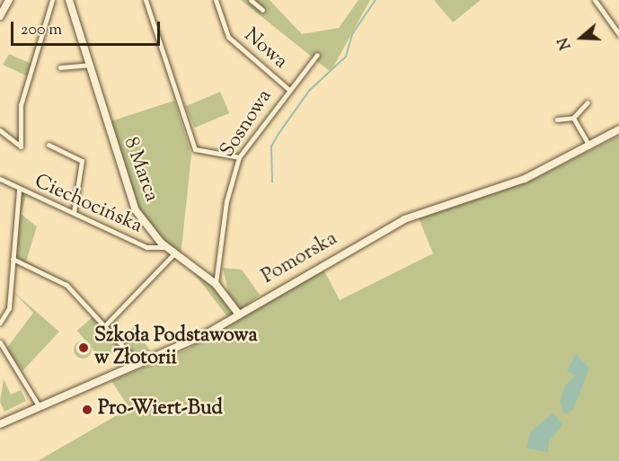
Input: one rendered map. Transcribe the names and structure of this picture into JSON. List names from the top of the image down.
{
  "streets": {
    "main road": ["8 Marca", "Pomorska"],
    "street": ["Nowa", "Sosnowa", "Ciechocińska"]
  },
  "crossings": [
    ["Nowa", "Sosnowa"],
    ["Sosnowa", "8 Marca"],
    ["8 Marca", "Ciechocińska"],
    ["8 Marca", "Pomorska"]
  ],
  "places": ["Szkoła Podstawowa w Złotorii", "Pro-Wiert-Bud"],
  "scale_bar": "200 m",
  "north": "left"
}
